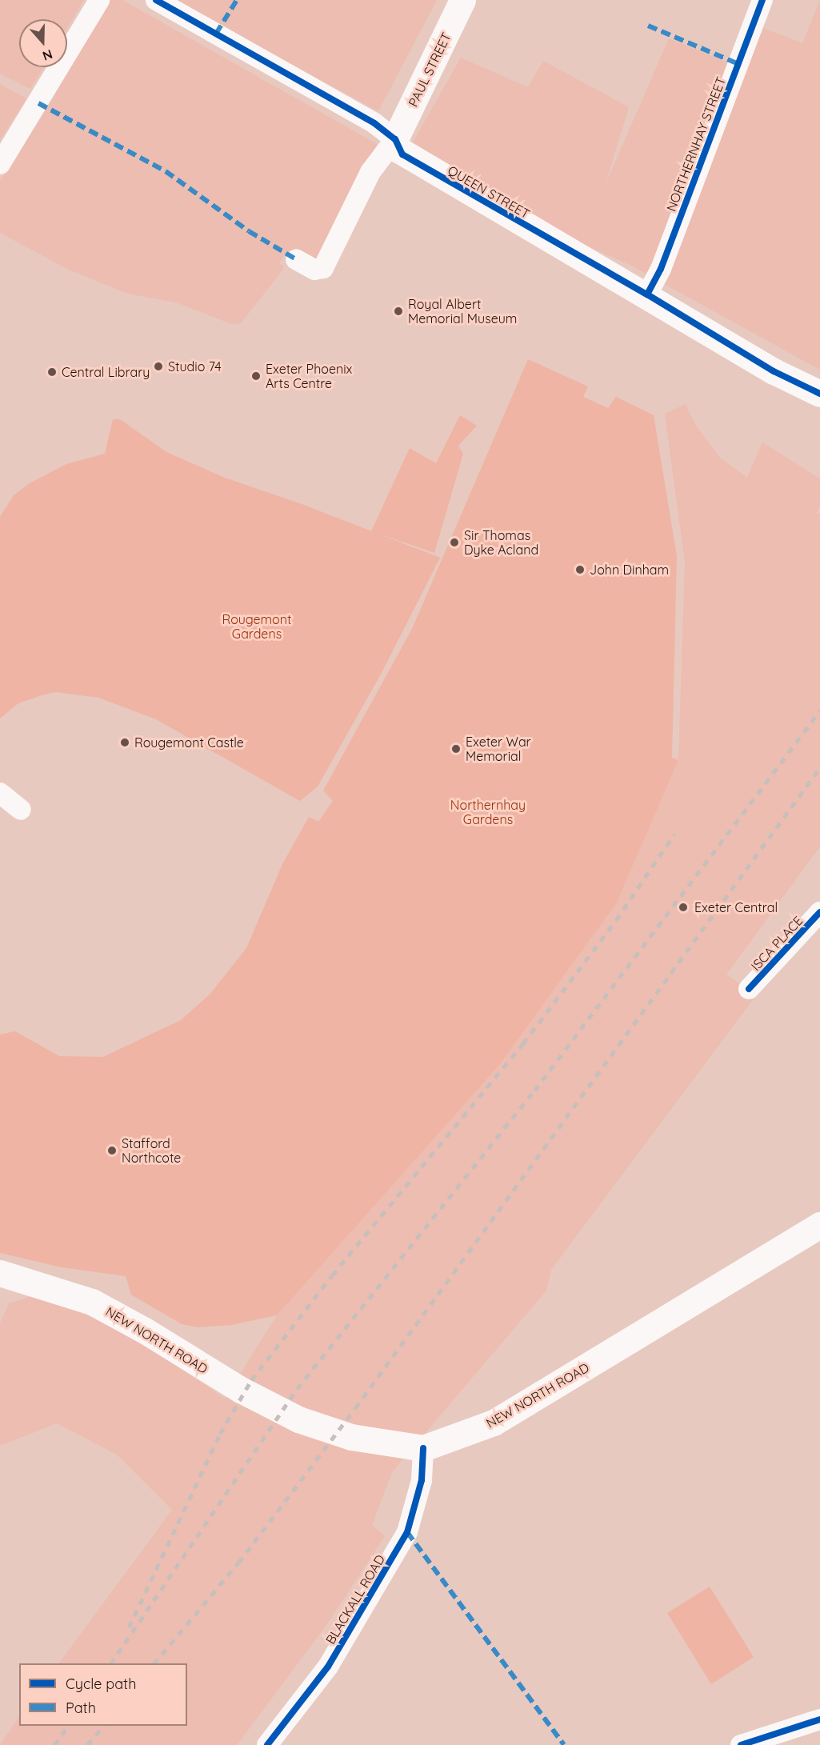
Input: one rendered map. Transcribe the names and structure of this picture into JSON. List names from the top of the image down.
{
  "streets": {
    "main road": ["PAUL STREET", "QUEEN STREET", "NEW NORTH ROAD"],
    "street": ["NORTHERNHAY STREET", "ISCA PLACE", "BLACKALL ROAD"]
  },
  "crossings": [
    ["PAUL STREET", "QUEEN STREET"],
    ["NORTHERNHAY STREET", "QUEEN STREET"],
    ["NEW NORTH ROAD", "BLACKALL ROAD"]
  ],
  "parks": ["Rougemont Gardens", "Northernhay Gardens"],
  "places": [
    "Royal Albert Memorial Museum",
    "Studio 74",
    "Central Library",
    "Exeter Phoenix Arts Centre",
    "Sir Thomas Dyke Acland",
    "John Dinham",
    "Rougemont Castle",
    "Exeter War Memorial",
    "Exeter Central",
    "Stafford Northcote"
  ],
  "legend": ["Cycle path", "Path"],
  "north": "bottom"
}
